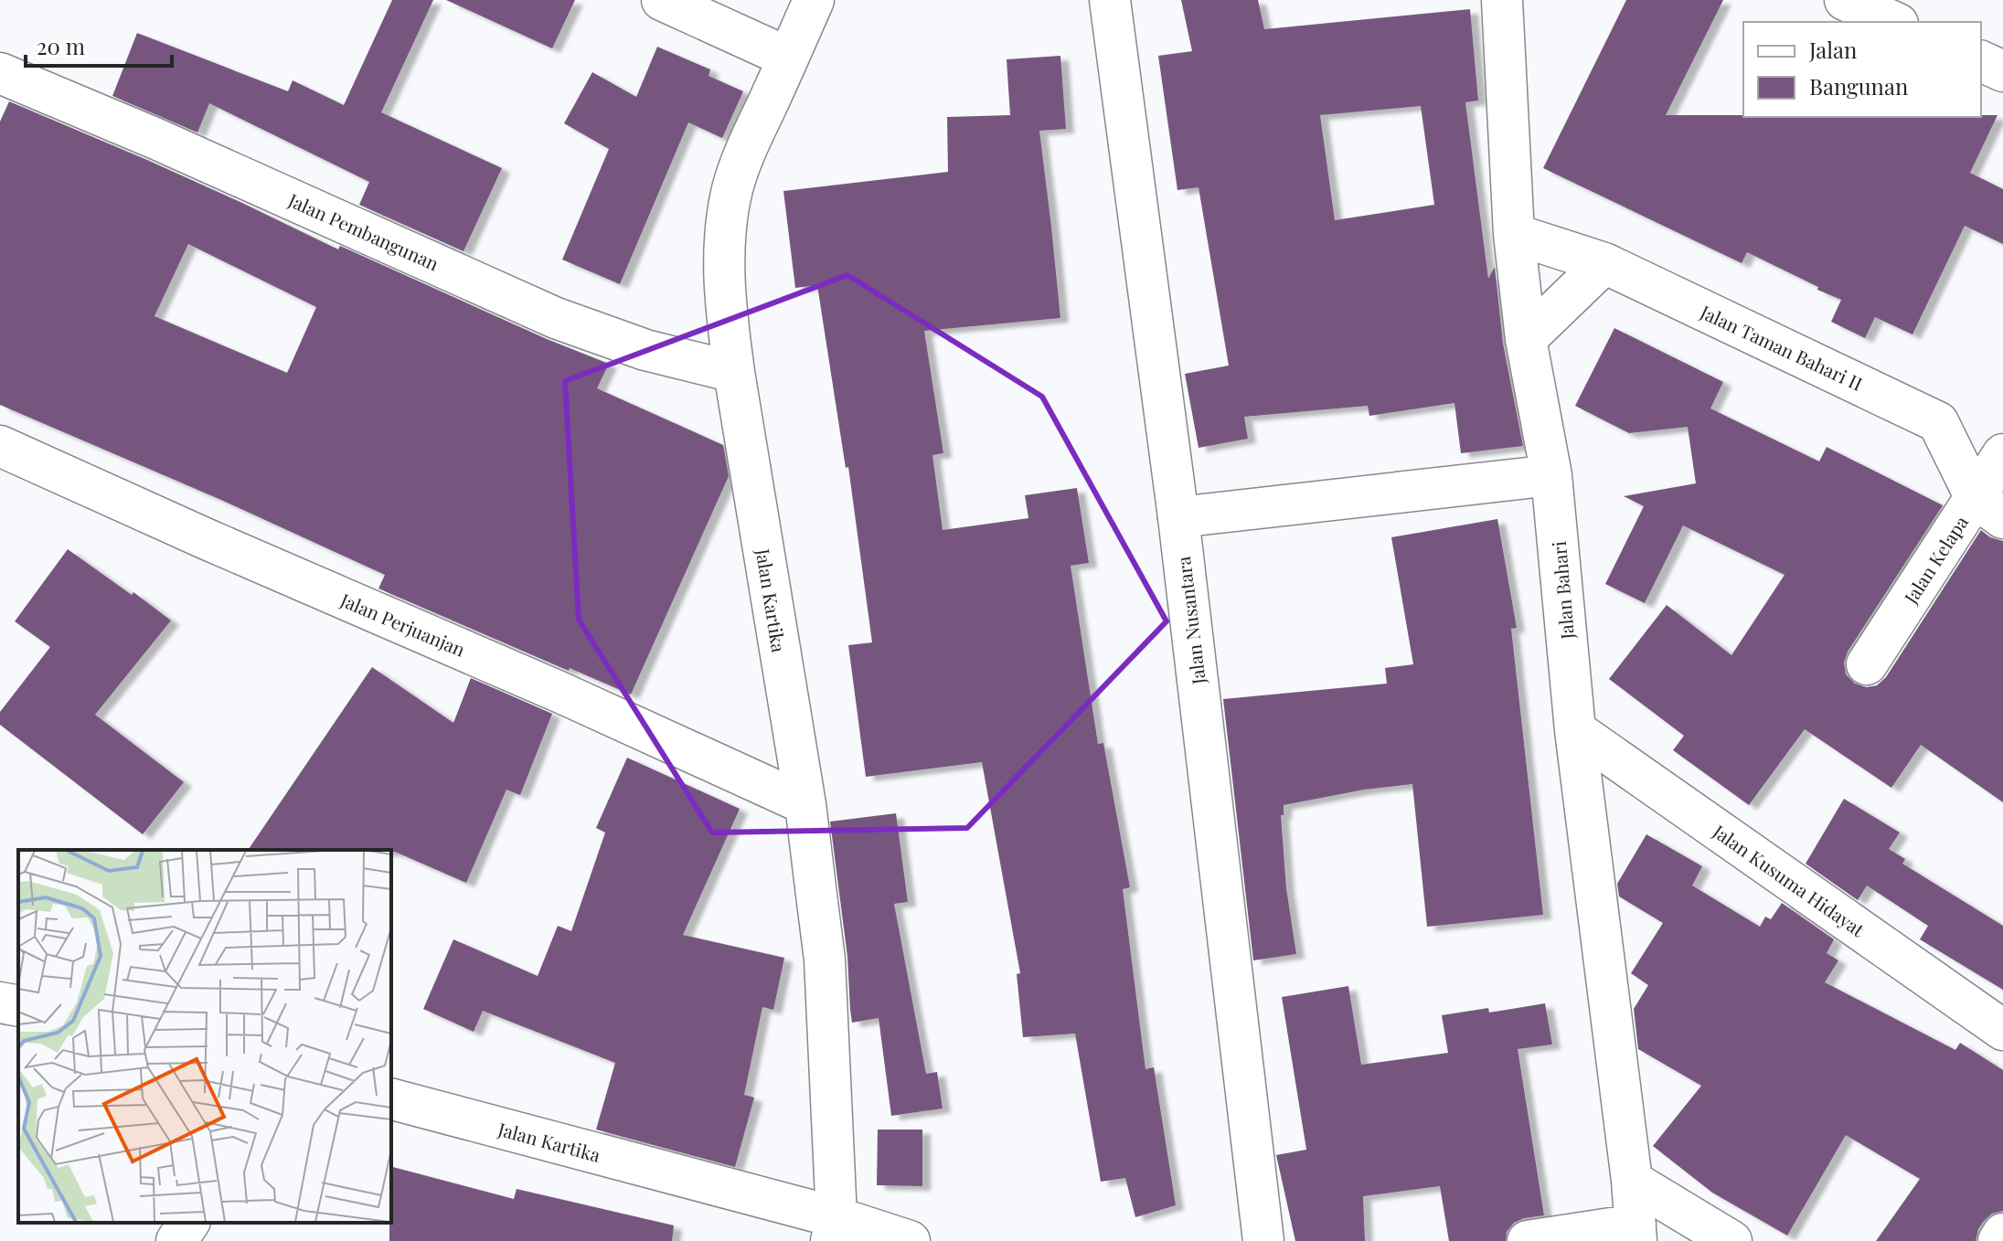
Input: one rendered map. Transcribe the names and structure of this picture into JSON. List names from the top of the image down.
{
  "streets": {
    "street": [
      "Jalan Pembangunan",
      "Jalan Taman Bahari II",
      "Jalan Kelapa",
      "Jalan Bahari",
      "Jalan Kartika",
      "Jalan Nusantara",
      "Jalan Perjuanjan",
      "Jalan Kusuma Hidayat"
    ]
  },
  "crossings": [
    ["Jalan Pembangunan", "Jalan Kartika"],
    ["Jalan Taman Bahari II", "Jalan Kelapa"],
    ["Jalan Taman Bahari II", "Jalan Bahari"],
    ["Jalan Bahari", "Jalan Kusuma Hidayat"],
    ["Jalan Kartika", "Jalan Perjuanjan"]
  ],
  "legend": ["Jalan", "Bangunan"],
  "scale_bar": "20 m"
}
